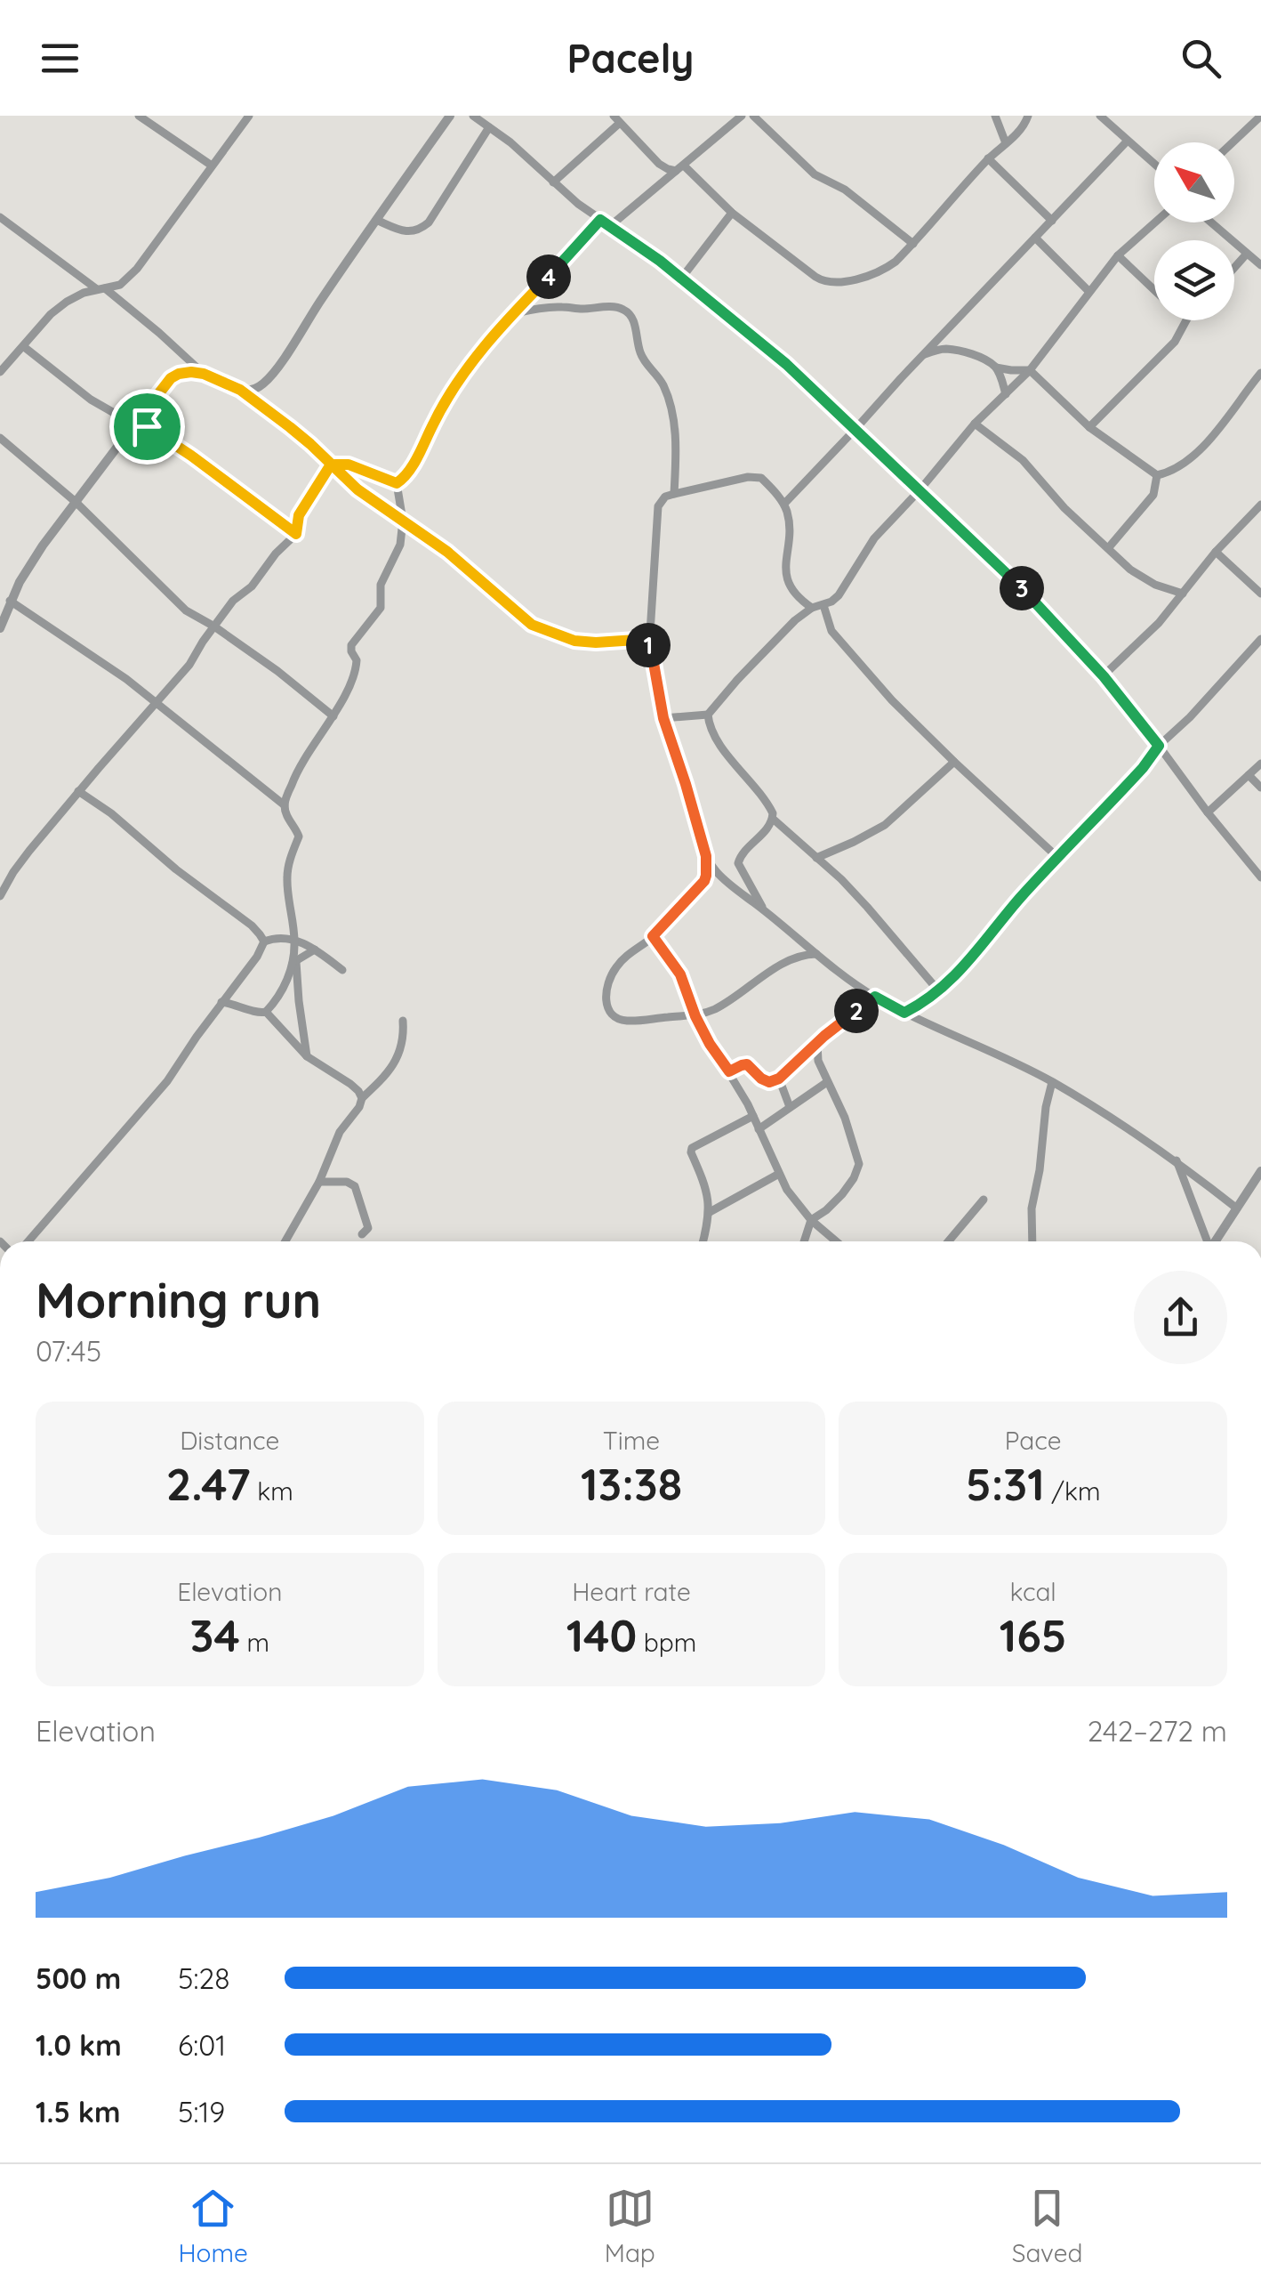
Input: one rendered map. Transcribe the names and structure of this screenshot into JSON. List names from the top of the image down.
{
  "north": "top left",
  "page": {
    "header": "Pacely",
    "pins": [
      "4",
      "3",
      "1",
      "2"
    ],
    "heading": ["Morning run", "07:45"],
    "stats": [
      ["Distance", "2.47 km"],
      ["Time", "13:38"],
      ["Pace", "5:31 /km"],
      ["Elevation", "34 m"],
      ["Heart rate", "140 bpm"],
      ["kcal", "165"]
    ],
    "chart": ["Elevation", "242–272 m"],
    "list": [
      {
        "name": "500 m",
        "note": "5:28"
      },
      {
        "name": "1.0 km",
        "note": "6:01"
      },
      {
        "name": "1.5 km",
        "note": "5:19"
      }
    ],
    "tabs": ["Home", "Map", "Saved"]
  }
}
